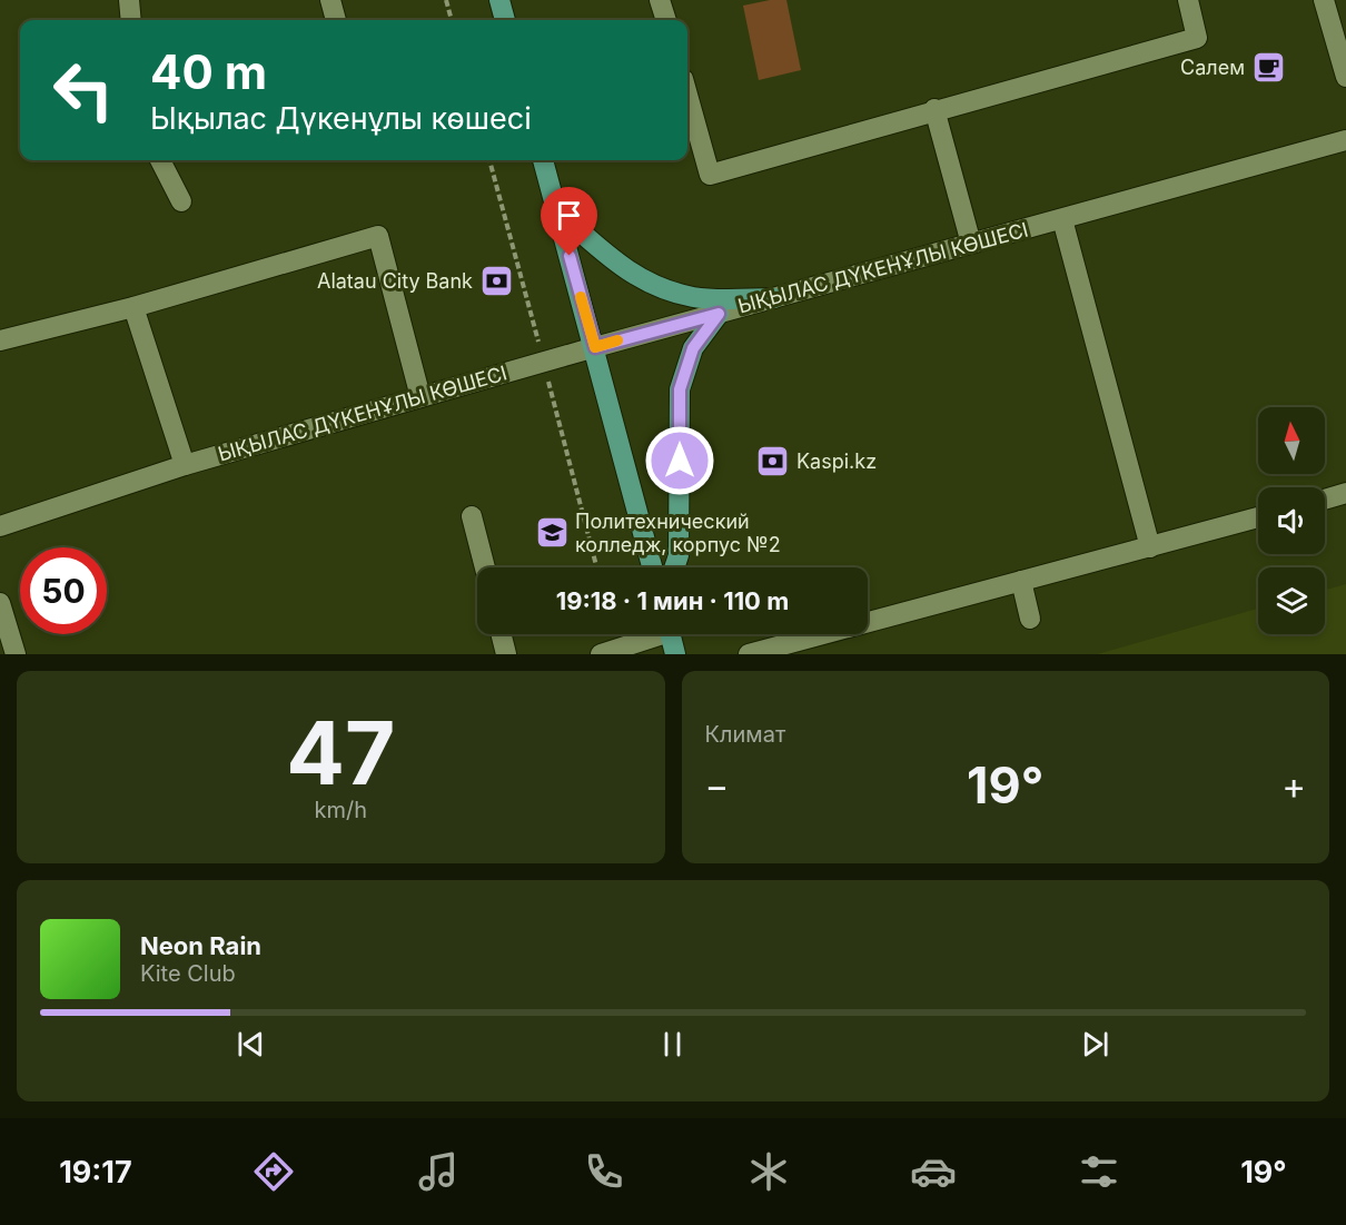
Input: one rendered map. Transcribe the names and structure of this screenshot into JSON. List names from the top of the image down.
{
  "streets": {
    "street": ["ЫҚЫЛАС ДҮКЕНҰЛЫ КӨШЕСІ"]
  },
  "places": {
    "cafe": ["Салем"],
    "bank": ["Alatau City Bank", "Kaspi.kz"],
    "school or university": ["Политехнический колледж, корпус №2"]
  },
  "north": "top",
  "page": {
    "turn": ["40 m", "Ықылас Дүкенұлы көшесі"],
    "limit": "50",
    "trip": "19:18 · 1 мин · 110 m",
    "tile": [
      ["47", "km/h"],
      "Климат"
    ],
    "heat": ["−", "19°", "+"],
    "song": ["Neon Rain", "Kite Club"],
    "tabs": ["19:17", "19°"]
  }
}
